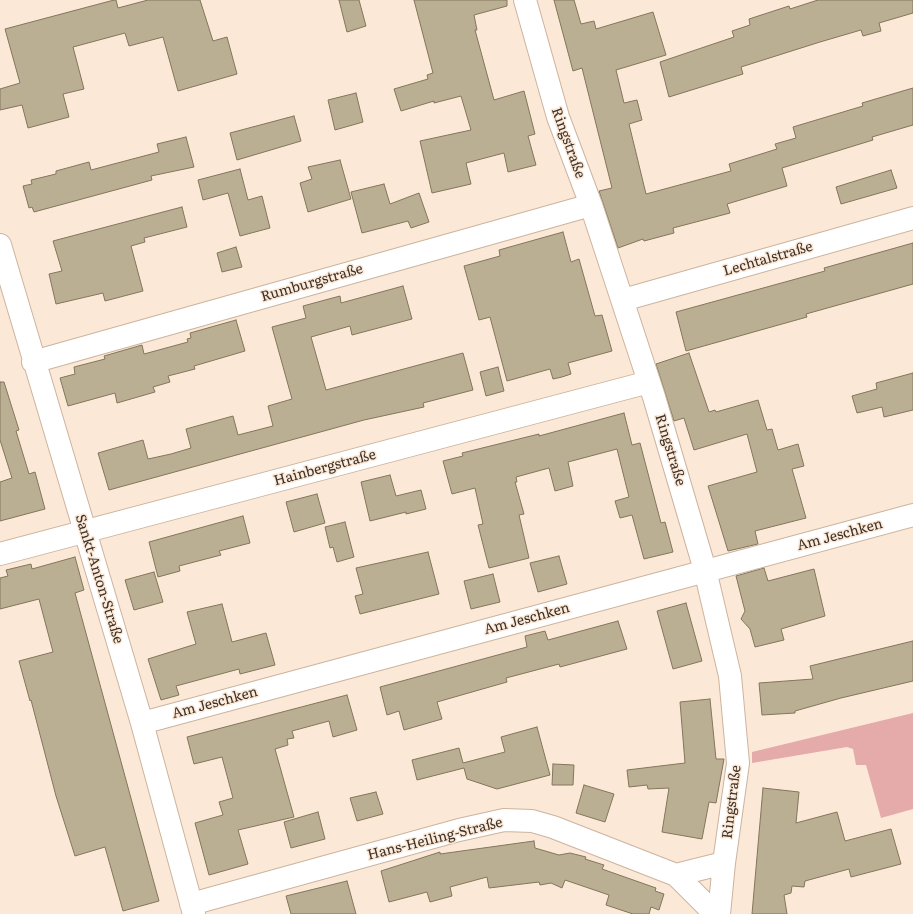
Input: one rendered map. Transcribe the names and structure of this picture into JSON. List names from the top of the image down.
{
  "streets": {
    "street": [
      "Ringstraße",
      "Lechtalstraße",
      "Rumburgstraße",
      "Hainbergstraße",
      "Am Jeschken",
      "Sankt-Anton-Straße",
      "Hans-Heiling-Straße"
    ]
  },
  "crossings": [
    ["Ringstraße", "Lechtalstraße"],
    ["Ringstraße", "Rumburgstraße"],
    ["Ringstraße", "Hainbergstraße"],
    ["Ringstraße", "Am Jeschken"],
    ["Rumburgstraße", "Sankt-Anton-Straße"],
    ["Hainbergstraße", "Sankt-Anton-Straße"],
    ["Am Jeschken", "Sankt-Anton-Straße"],
    ["Sankt-Anton-Straße", "Hans-Heiling-Straße"]
  ]
}
